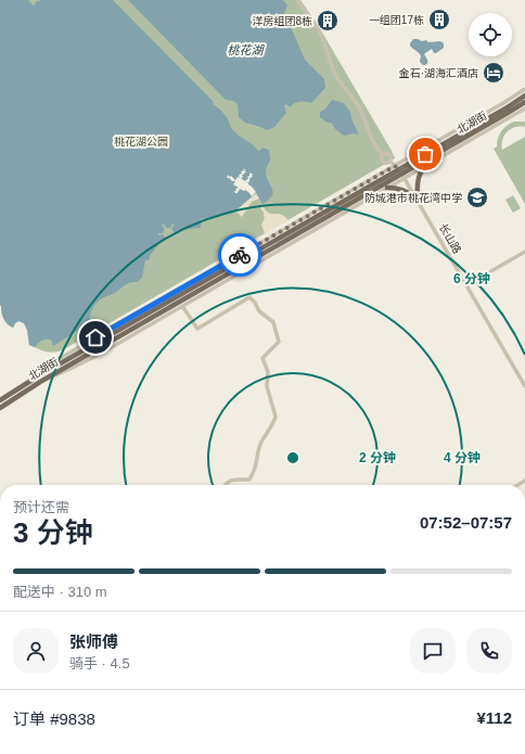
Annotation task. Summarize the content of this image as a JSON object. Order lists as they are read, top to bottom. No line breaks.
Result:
{"streets":{"main road":["北湖街"],"street":["长山路"]},"crossings":[["北湖街","长山路"]],"water":["桃花湖"],"parks":["桃花湖公园"],"places":{"building":["一组团17栋","洋房组团8栋"],"hotel":["金石·湖海汇酒店"],"school or university":["防城港市桃花湾中学"]},"page":{"heading":["3 分钟","预计还需","07:52–07:57"],"panel":["张师傅","骑手 · 4.5","订单 #9838","¥112"],"bar":"配送中 · 310 m"},"rings":["6 分钟","2 分钟","4 分钟"]}
